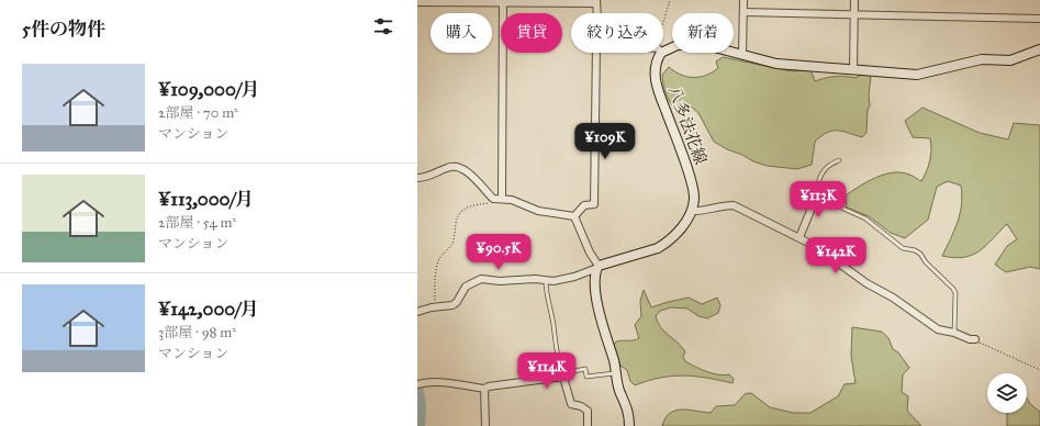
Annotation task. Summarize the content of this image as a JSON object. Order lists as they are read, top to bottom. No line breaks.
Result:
{"streets":{"main road":["八多法花線"]},"page":{"heading":"5件の物件","chip":["購入","賃貸","絞り込み","新着"],"list":[{"name":"¥109,000/月","note":"2部屋 · 70 m² · マンション"},{"name":"¥113,000/月","note":"2部屋 · 54 m² · マンション"},{"name":"¥142,000/月","note":"3部屋 · 98 m² · マンション"}],"price":["¥109K","¥113K","¥90.5K","¥142K","¥114K"]}}
